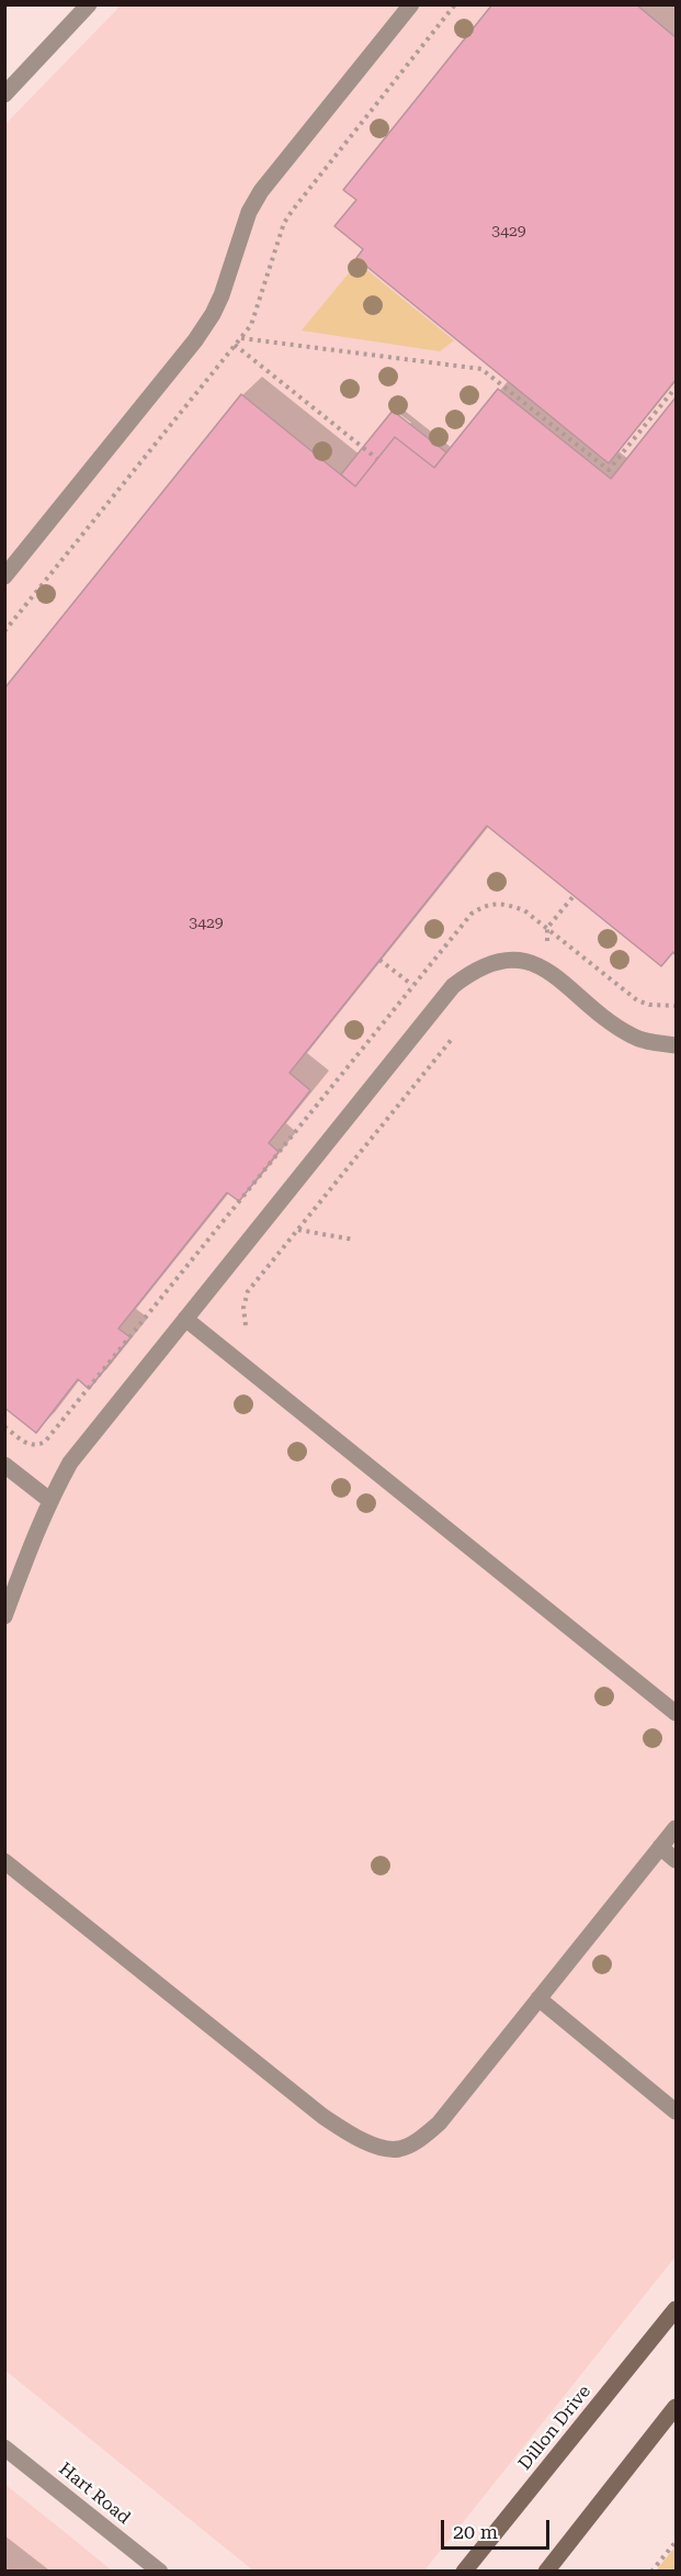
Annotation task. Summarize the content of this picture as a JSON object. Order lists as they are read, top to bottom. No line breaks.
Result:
{"streets":{"main road":["Dillon Drive"],"street":["Hart Road"]},"house_numbers":["3429","3429"],"scale_bar":"20 m"}
